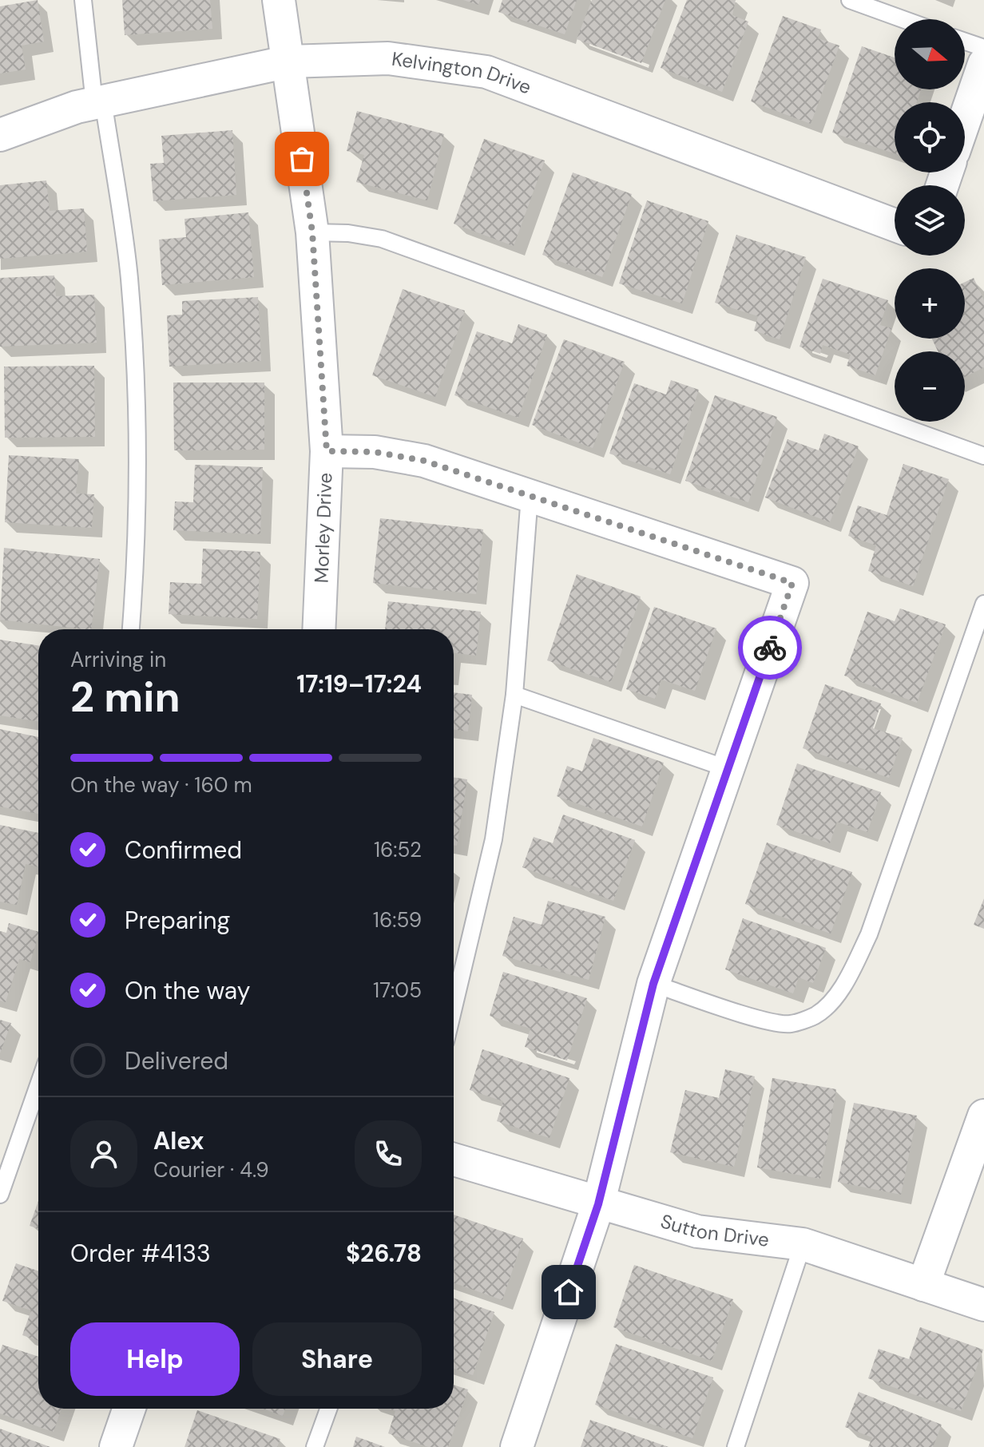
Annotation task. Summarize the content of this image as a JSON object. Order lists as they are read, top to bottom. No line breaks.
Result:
{"streets":{"street":["Kelvington Drive","Morley Drive","Sutton Drive"]},"crossings":[["Kelvington Drive","Morley Drive"]],"north":"right","page":{"map_buttons":["+","−"],"heading":["2 min","Arriving in","17:19–17:24"],"panel":["Alex","Courier · 4.9","Order #4133","$26.78"],"bar":"On the way · 160 m","list":[["Confirmed","16:52"],["Preparing","16:59"],["On the way","17:05"],"Delivered"],"buttons":["Help","Share"]}}
